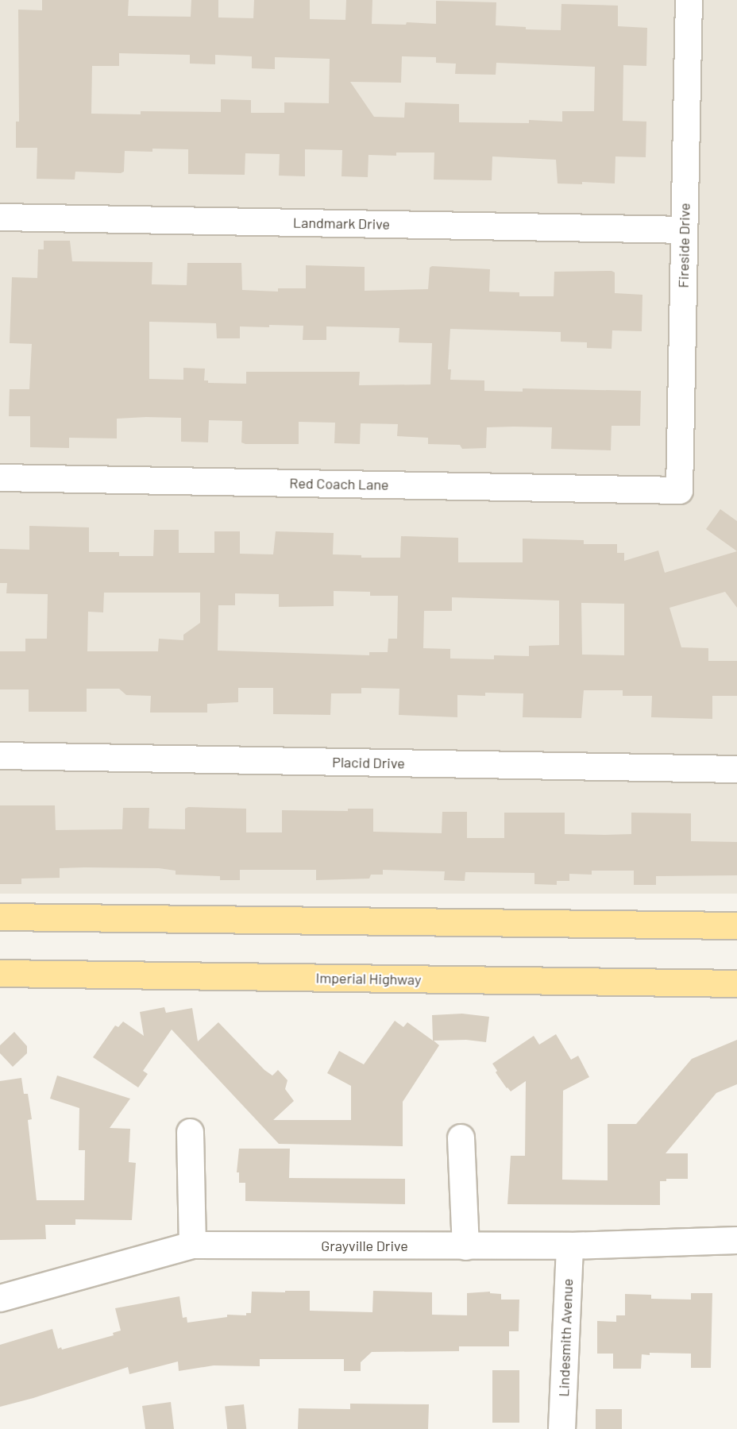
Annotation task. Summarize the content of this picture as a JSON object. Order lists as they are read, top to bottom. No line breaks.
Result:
{"streets":{"main road":["Imperial Highway"],"street":["Landmark Drive","Fireside Drive","Red Coach Lane","Placid Drive","Grayville Drive","Lindesmith Avenue"]},"crossings":[["Landmark Drive","Fireside Drive"],["Fireside Drive","Red Coach Lane"],["Grayville Drive","Lindesmith Avenue"]]}
